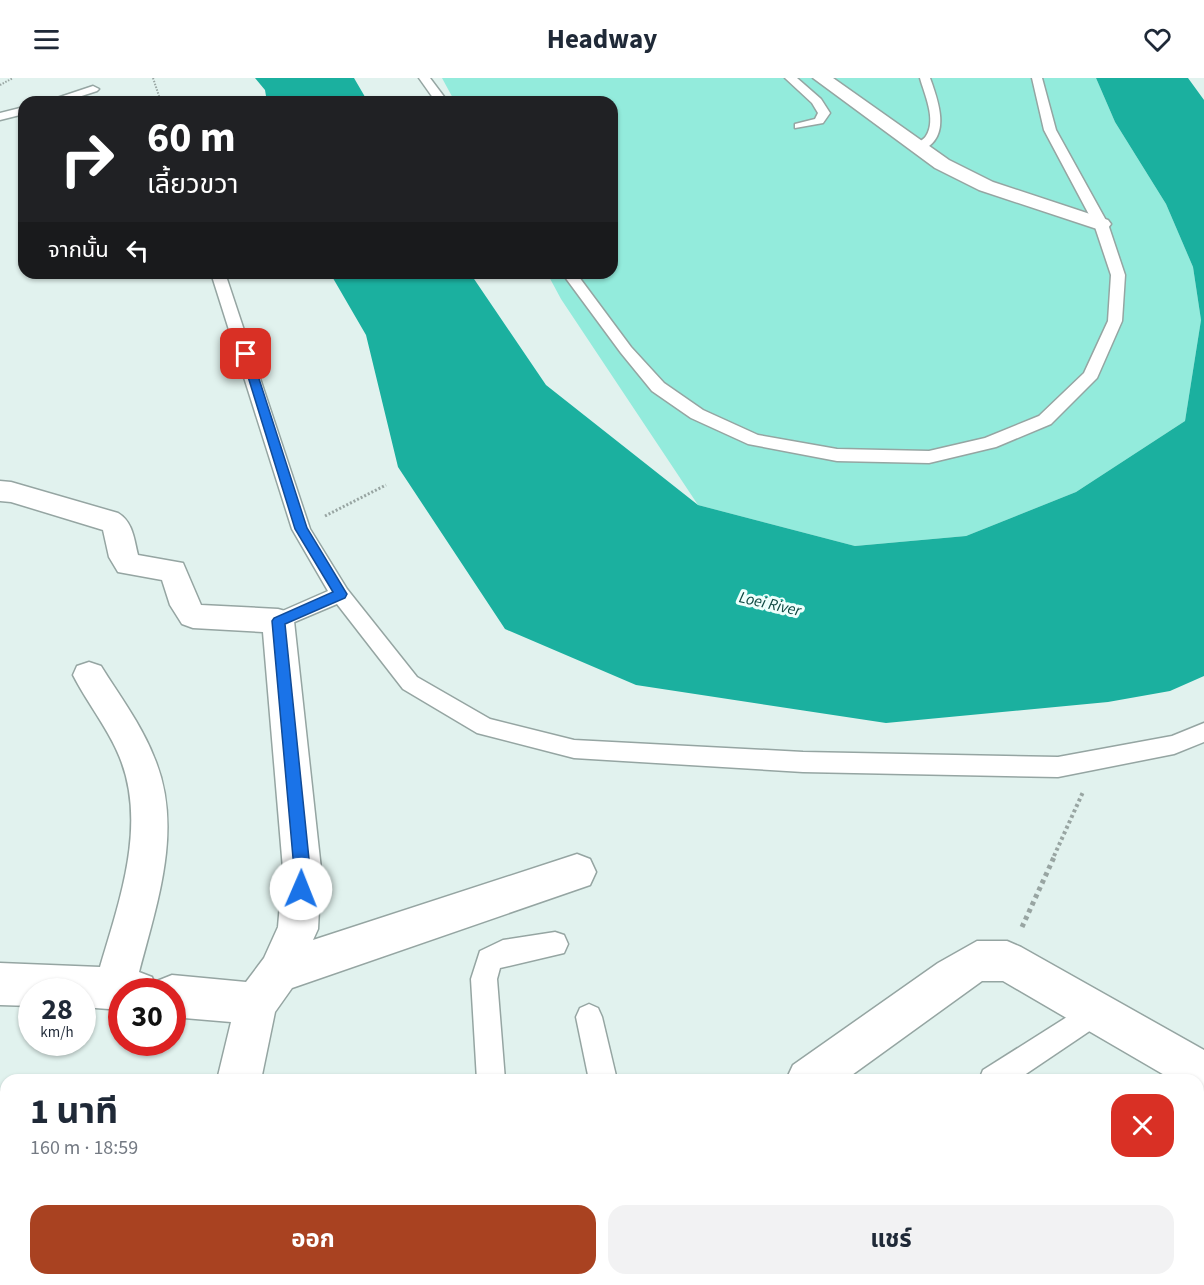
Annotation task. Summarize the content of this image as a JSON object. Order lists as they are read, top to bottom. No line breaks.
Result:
{"water":["Loei River"],"page":{"header":"Headway","turn":["60 m","เลี้ยวขวา"],"then":"จากนั้น","speed":"28 km/h","limit":"30","heading":["1 นาที","160 m · 18:59"],"buttons":["ออก","แชร์"]}}
